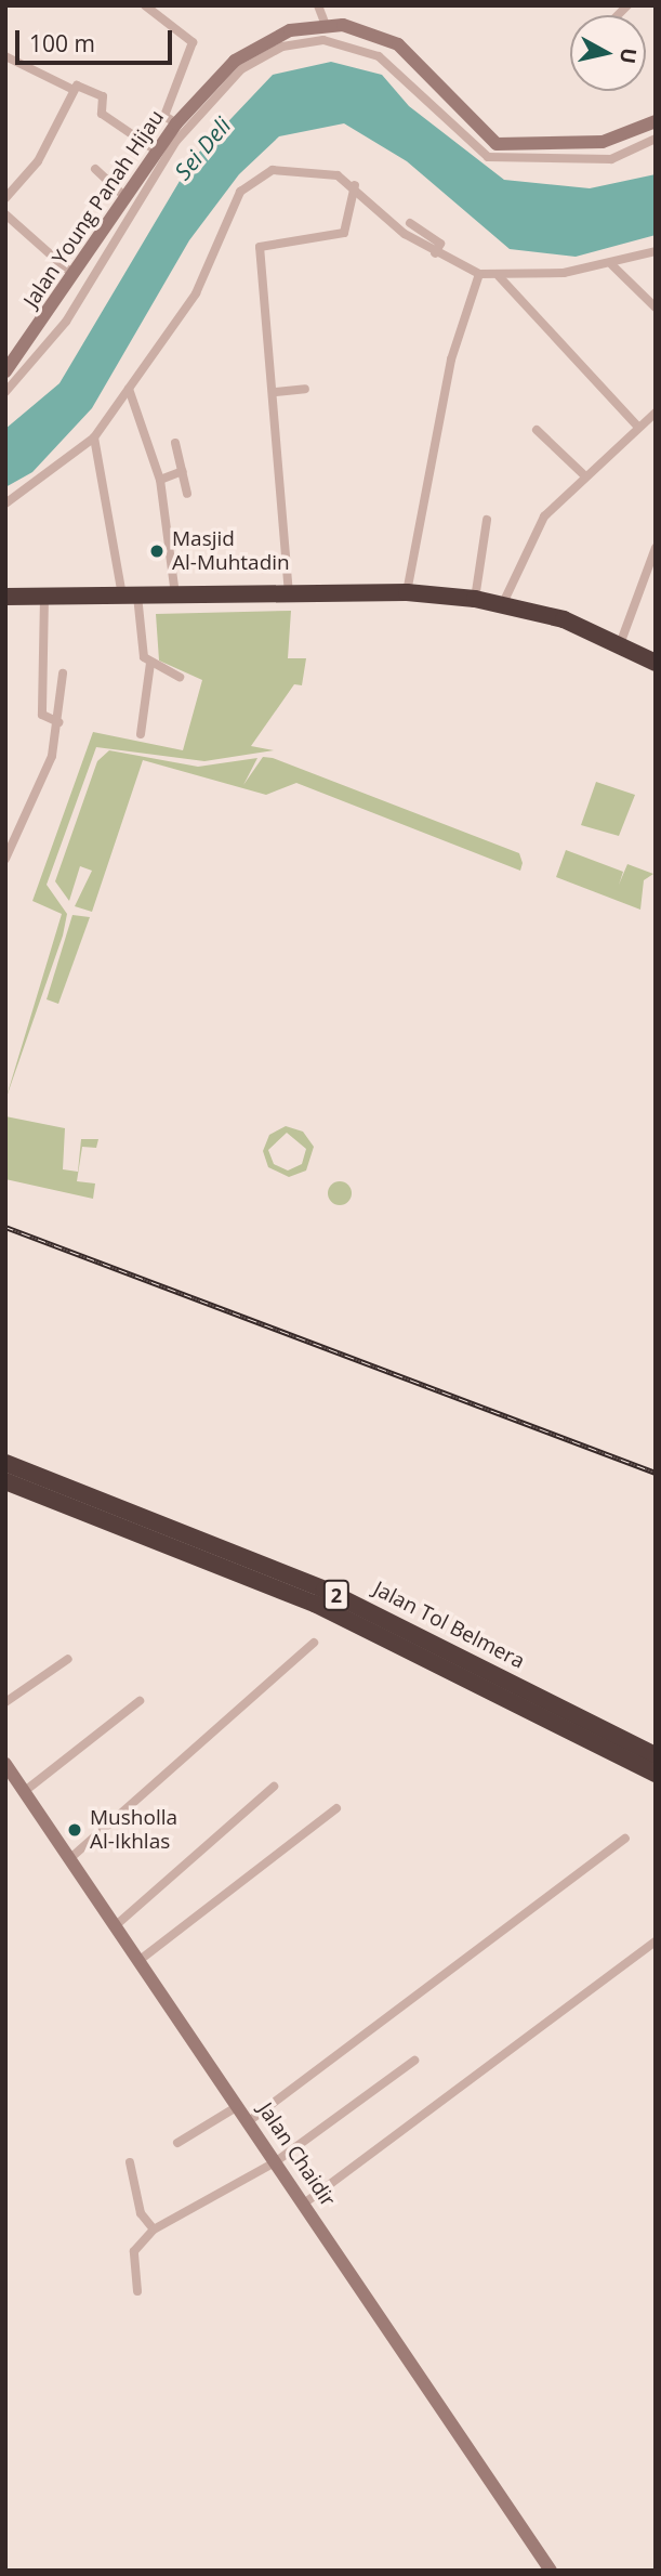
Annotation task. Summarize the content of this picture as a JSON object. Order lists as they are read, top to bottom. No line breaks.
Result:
{"streets":{"highway":["2","Jalan Tol Belmera"],"street":["Jalan Young Panah Hijau","Jalan Chaidir"]},"water":["Sei Deli"],"places":["Masjid Al-Muhtadin","Musholla Al-Ikhlas"],"scale_bar":"100 m","north":"right"}
